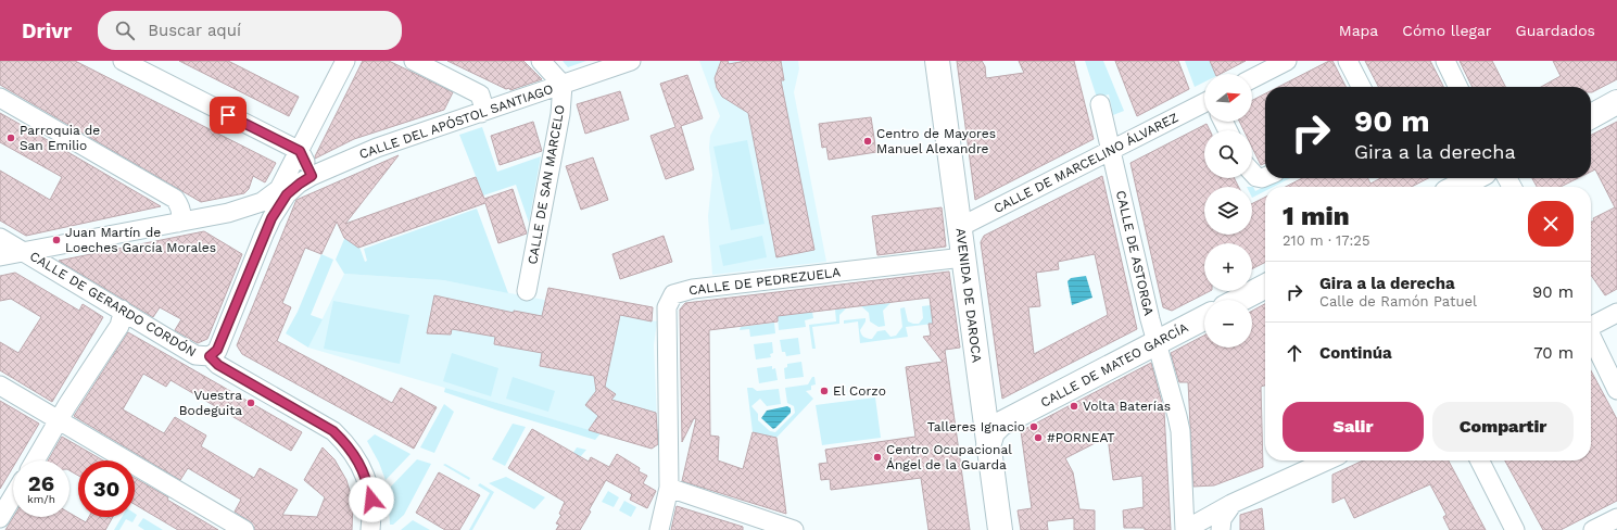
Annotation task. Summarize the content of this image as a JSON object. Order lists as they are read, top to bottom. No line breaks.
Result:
{"streets":{"main road":["AVENIDA DE DAROCA","CALLE DE MATEO GARCÍA"],"street":["CALLE DEL APÓSTOL SANTIAGO","CALLE DE MARCELINO ÁLVAREZ","CALLE DE SAN MARCELO","CALLE DE ASTORGA","CALLE DE PEDREZUELA","CALLE DE GERARDO CORDÓN"]},"crossings":[["CALLE DEL APÓSTOL SANTIAGO","CALLE DE SAN MARCELO"],["CALLE DEL APÓSTOL SANTIAGO","CALLE DE GERARDO CORDÓN"],["CALLE DE MARCELINO ÁLVAREZ","CALLE DE ASTORGA"],["CALLE DE MARCELINO ÁLVAREZ","AVENIDA DE DAROCA"],["CALLE DE ASTORGA","CALLE DE MATEO GARCÍA"],["CALLE DE PEDREZUELA","AVENIDA DE DAROCA"],["AVENIDA DE DAROCA","CALLE DE MATEO GARCÍA"]],"places":["Parroquia de San Emilio","Centro de Mayores Manuel Alexandre","Juan Martín de Loeches García Morales","El Corzo","Vuestra Bodeguita","Volta Baterías","Talleres Ignacio","#PORNEAT","Centro Ocupacional Ángel de la Guarda"],"north":"right","page":{"header":"Drivr","search":"Buscar aquí","nav":["Mapa","Cómo llegar","Guardados"],"map_buttons":["+","−"],"turn":["90 m","Gira a la derecha"],"heading":["1 min","210 m · 17:25"],"list":[{"name":"Gira a la derecha","note":"Calle de Ramón Patuel","value":"90 m"},{"name":"Continúa","value":"70 m"}],"buttons":["Salir","Compartir"],"speed":"26 km/h","limit":"30"}}
